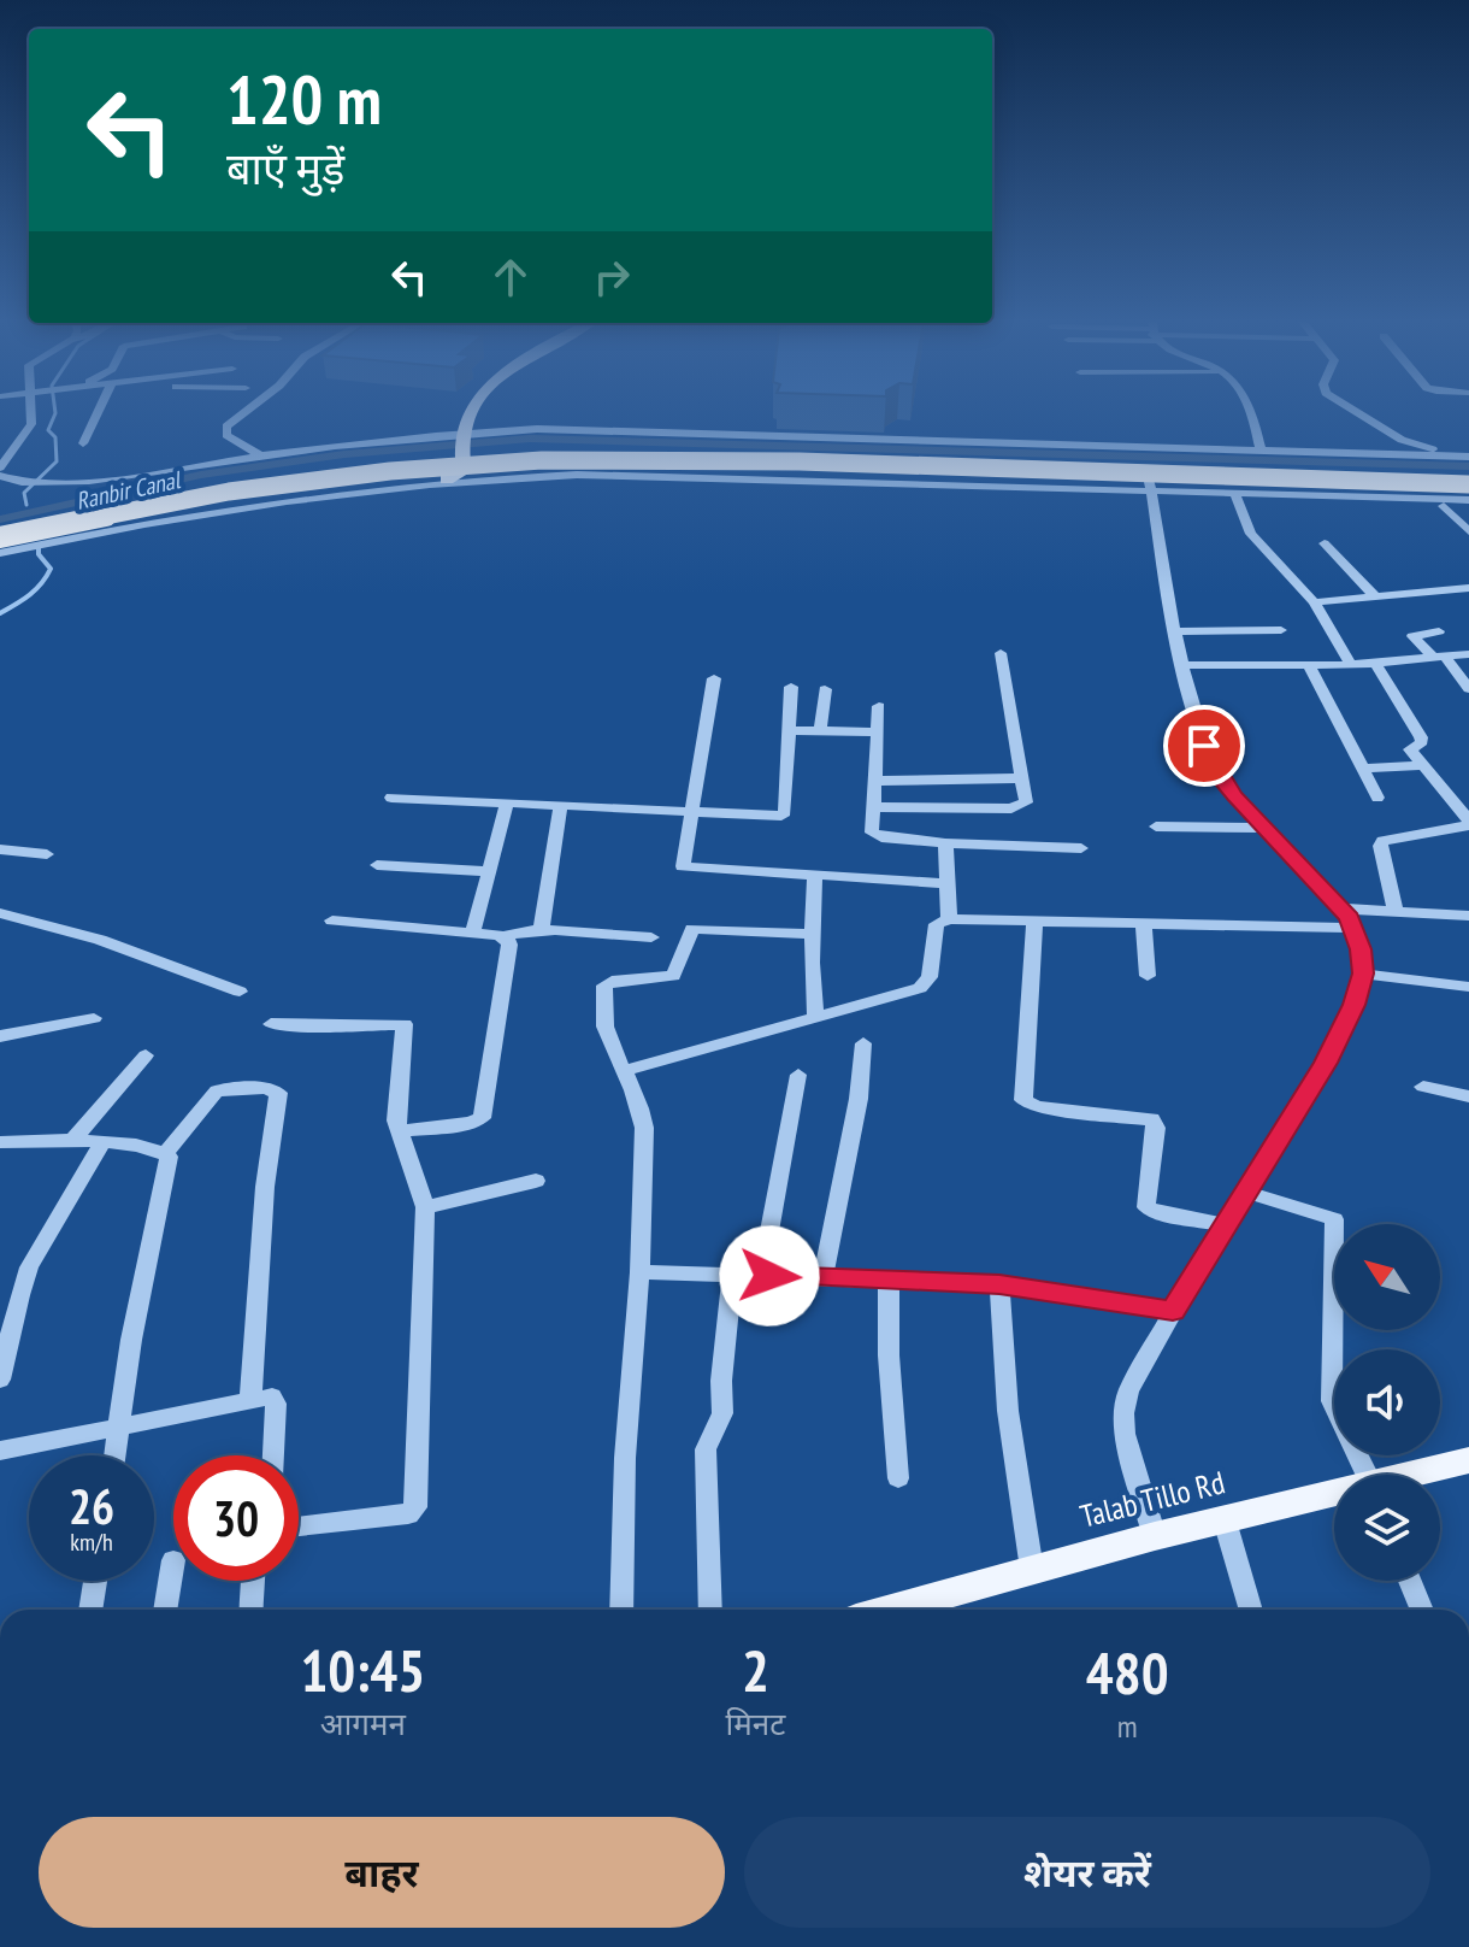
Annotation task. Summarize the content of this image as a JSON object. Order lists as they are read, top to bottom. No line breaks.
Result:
{"streets":{"main road":["Talab Tillo Rd"]},"water":["Ranbir Canal"],"north":"top left","page":{"turn":["120 m","बाएँ मुड़ें"],"speed":"26 km/h","limit":"30","eta":["10:45","आगमन","2","मिनट","480","m"],"buttons":["बाहर","शेयर करें"]}}
